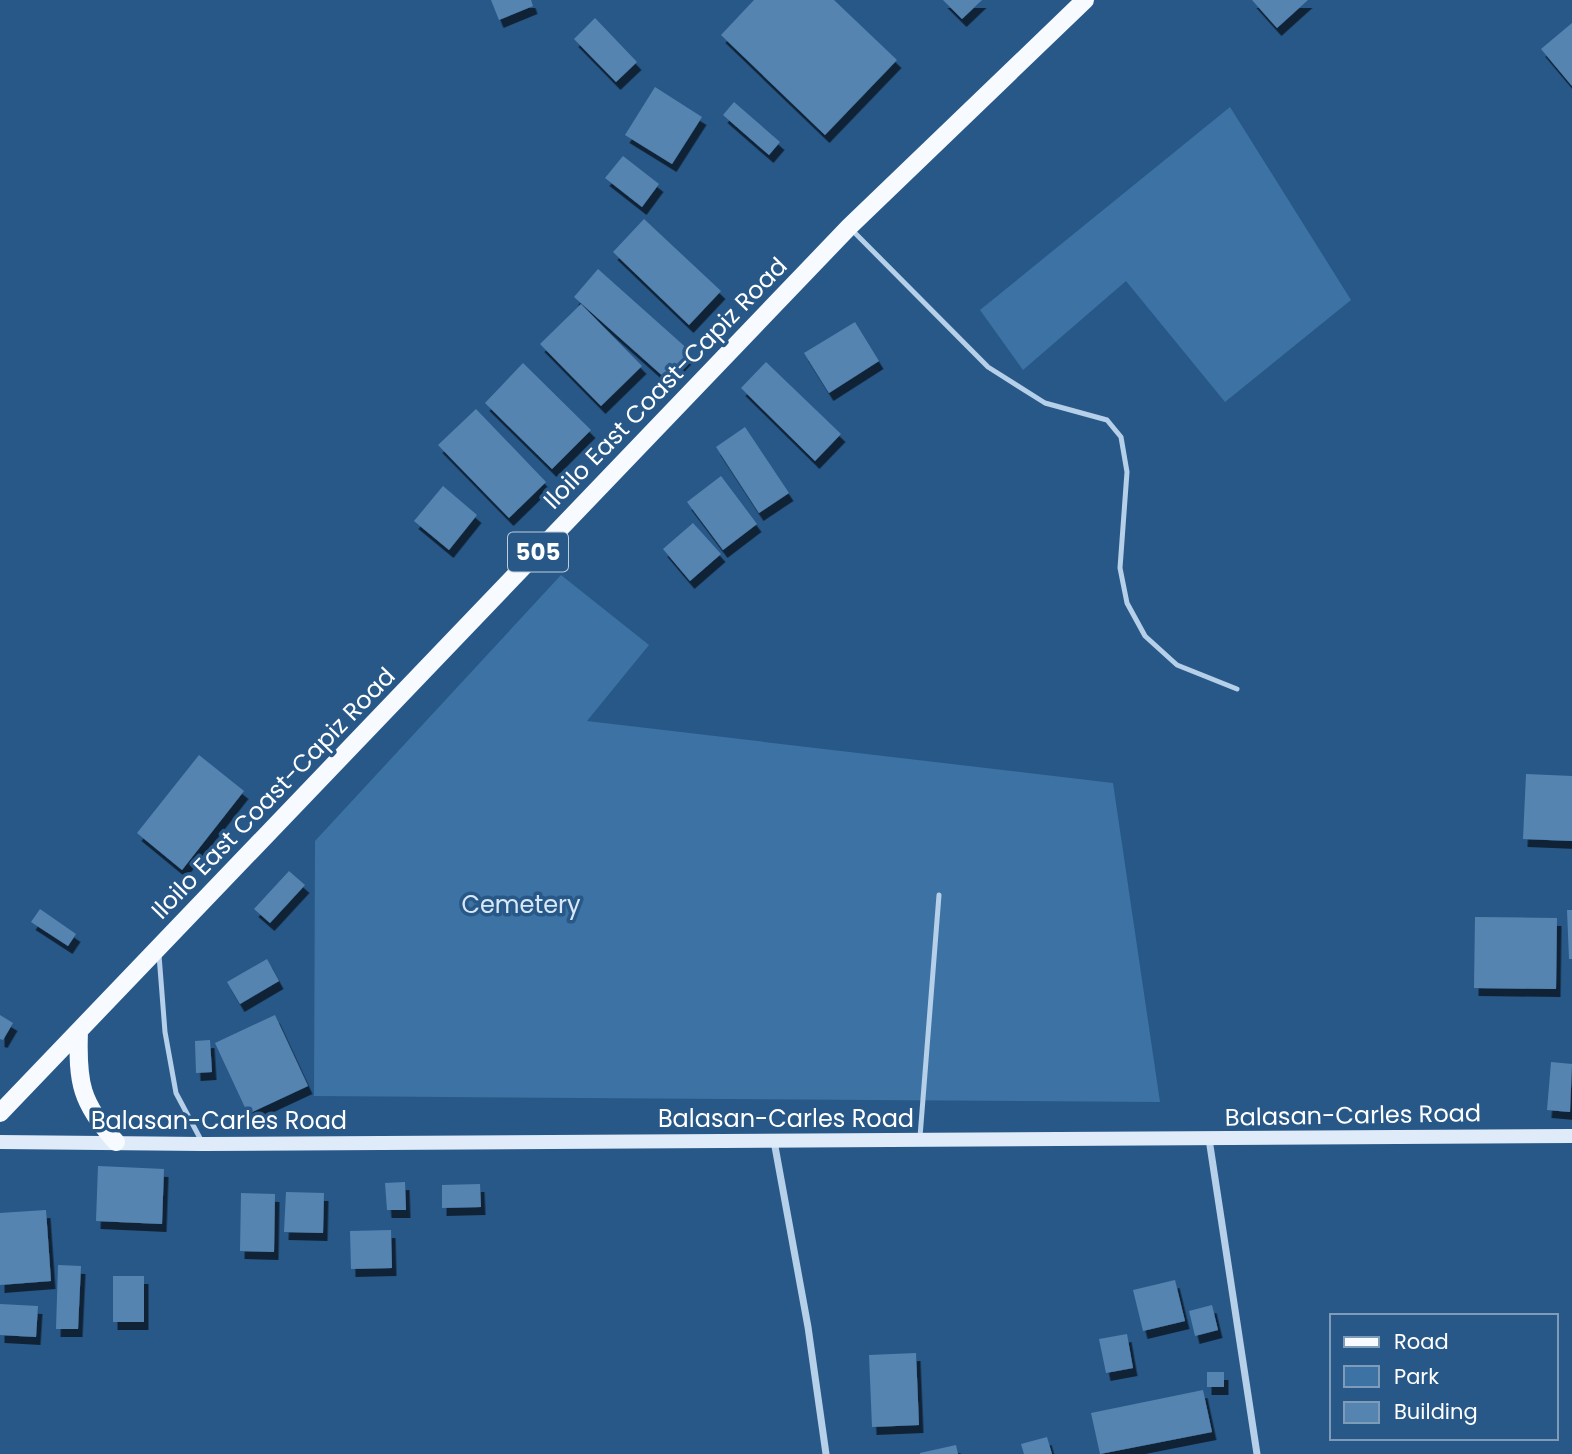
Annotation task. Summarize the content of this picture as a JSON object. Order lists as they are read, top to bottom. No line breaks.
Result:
{"streets":{"main road":["Iloilo East Coast-Capiz Road","505","Balasan-Carles Road"]},"parks":["Cemetery"],"legend":["Road","Park","Building"]}
